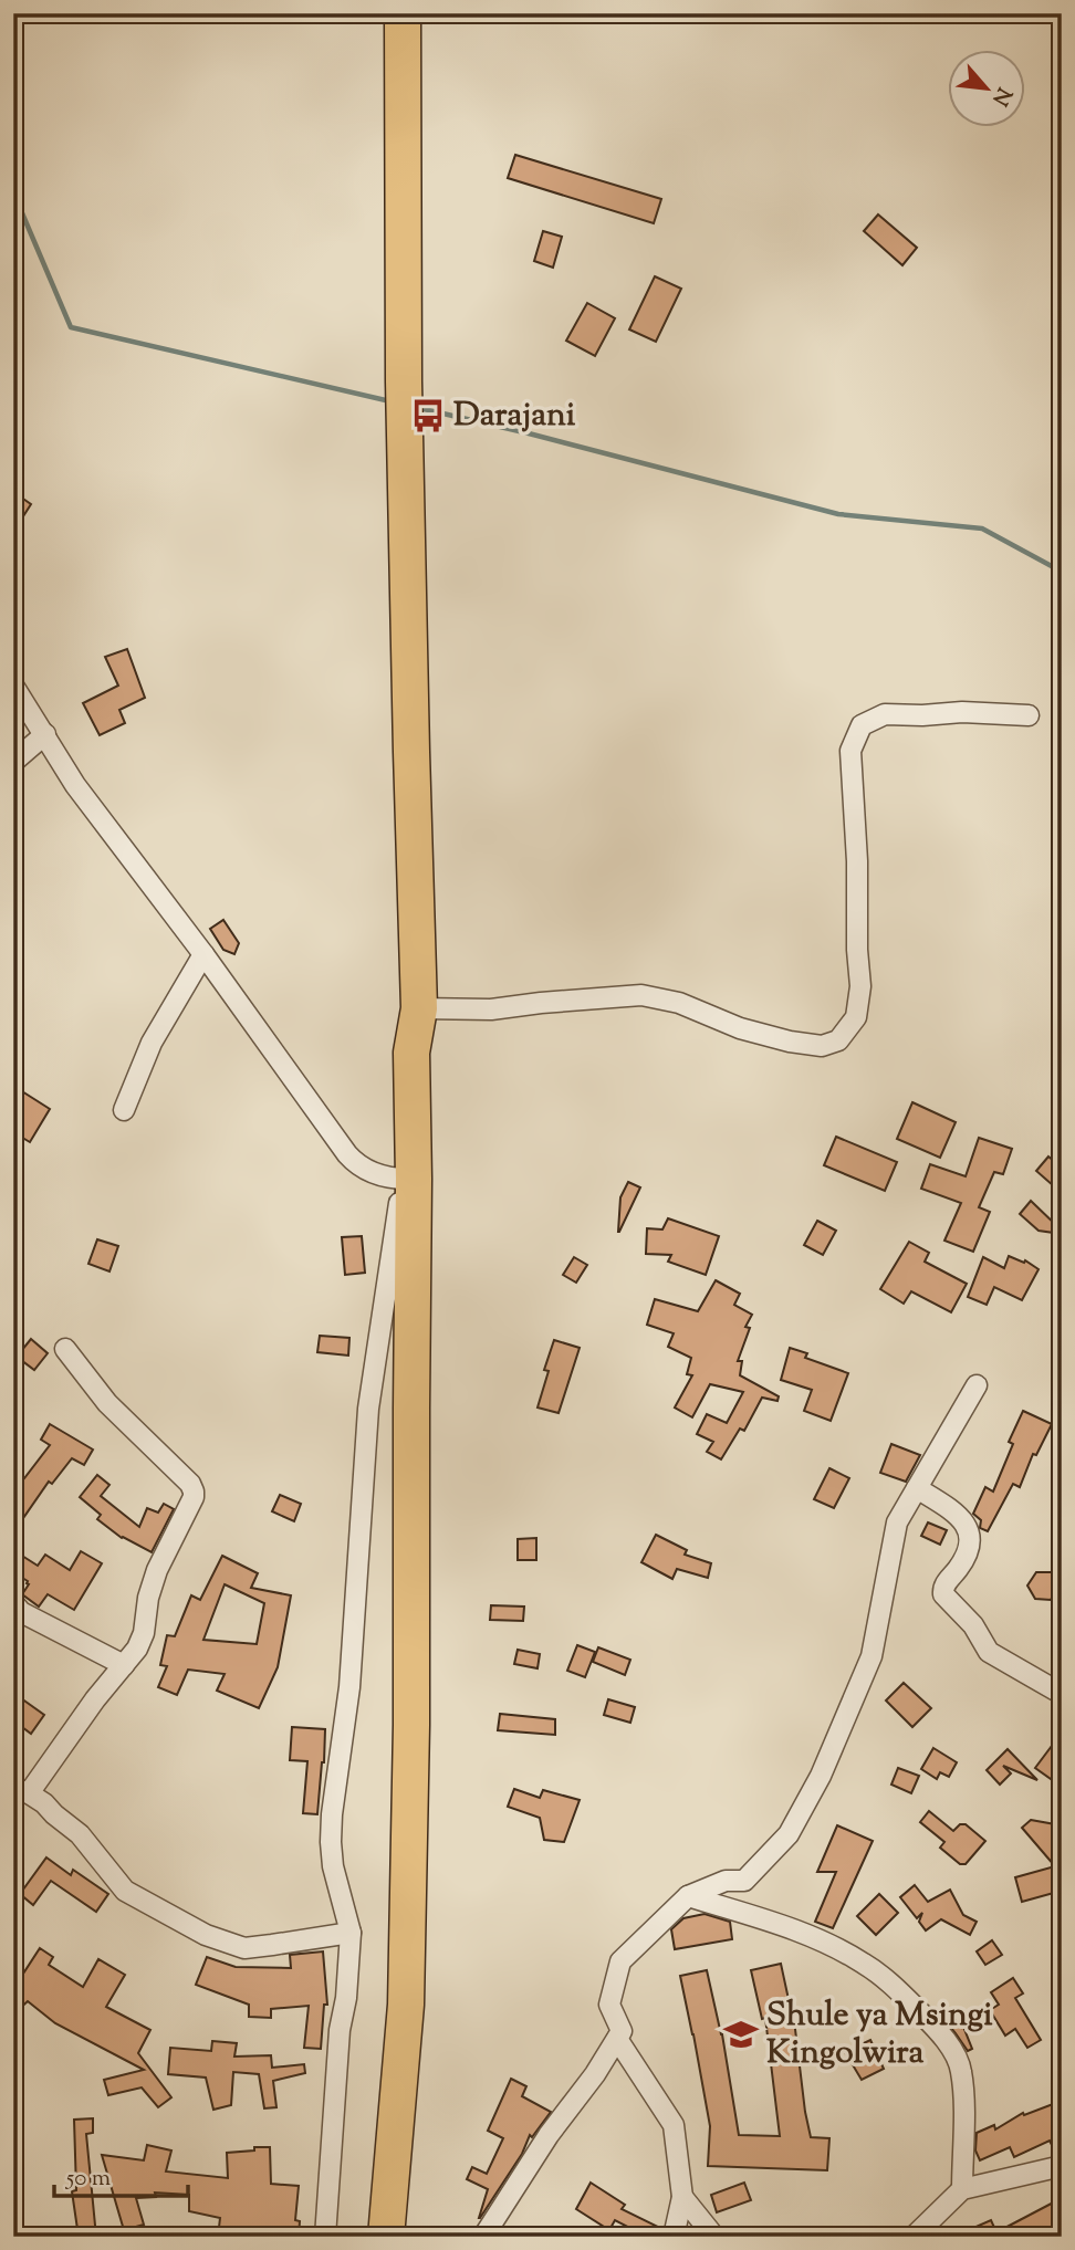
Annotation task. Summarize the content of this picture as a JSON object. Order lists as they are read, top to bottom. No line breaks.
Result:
{"places":{"bus stop":["Darajani"],"school or university":["Shule ya Msingi Kingolwira"]},"scale_bar":"50 m","north":"bottom right"}
